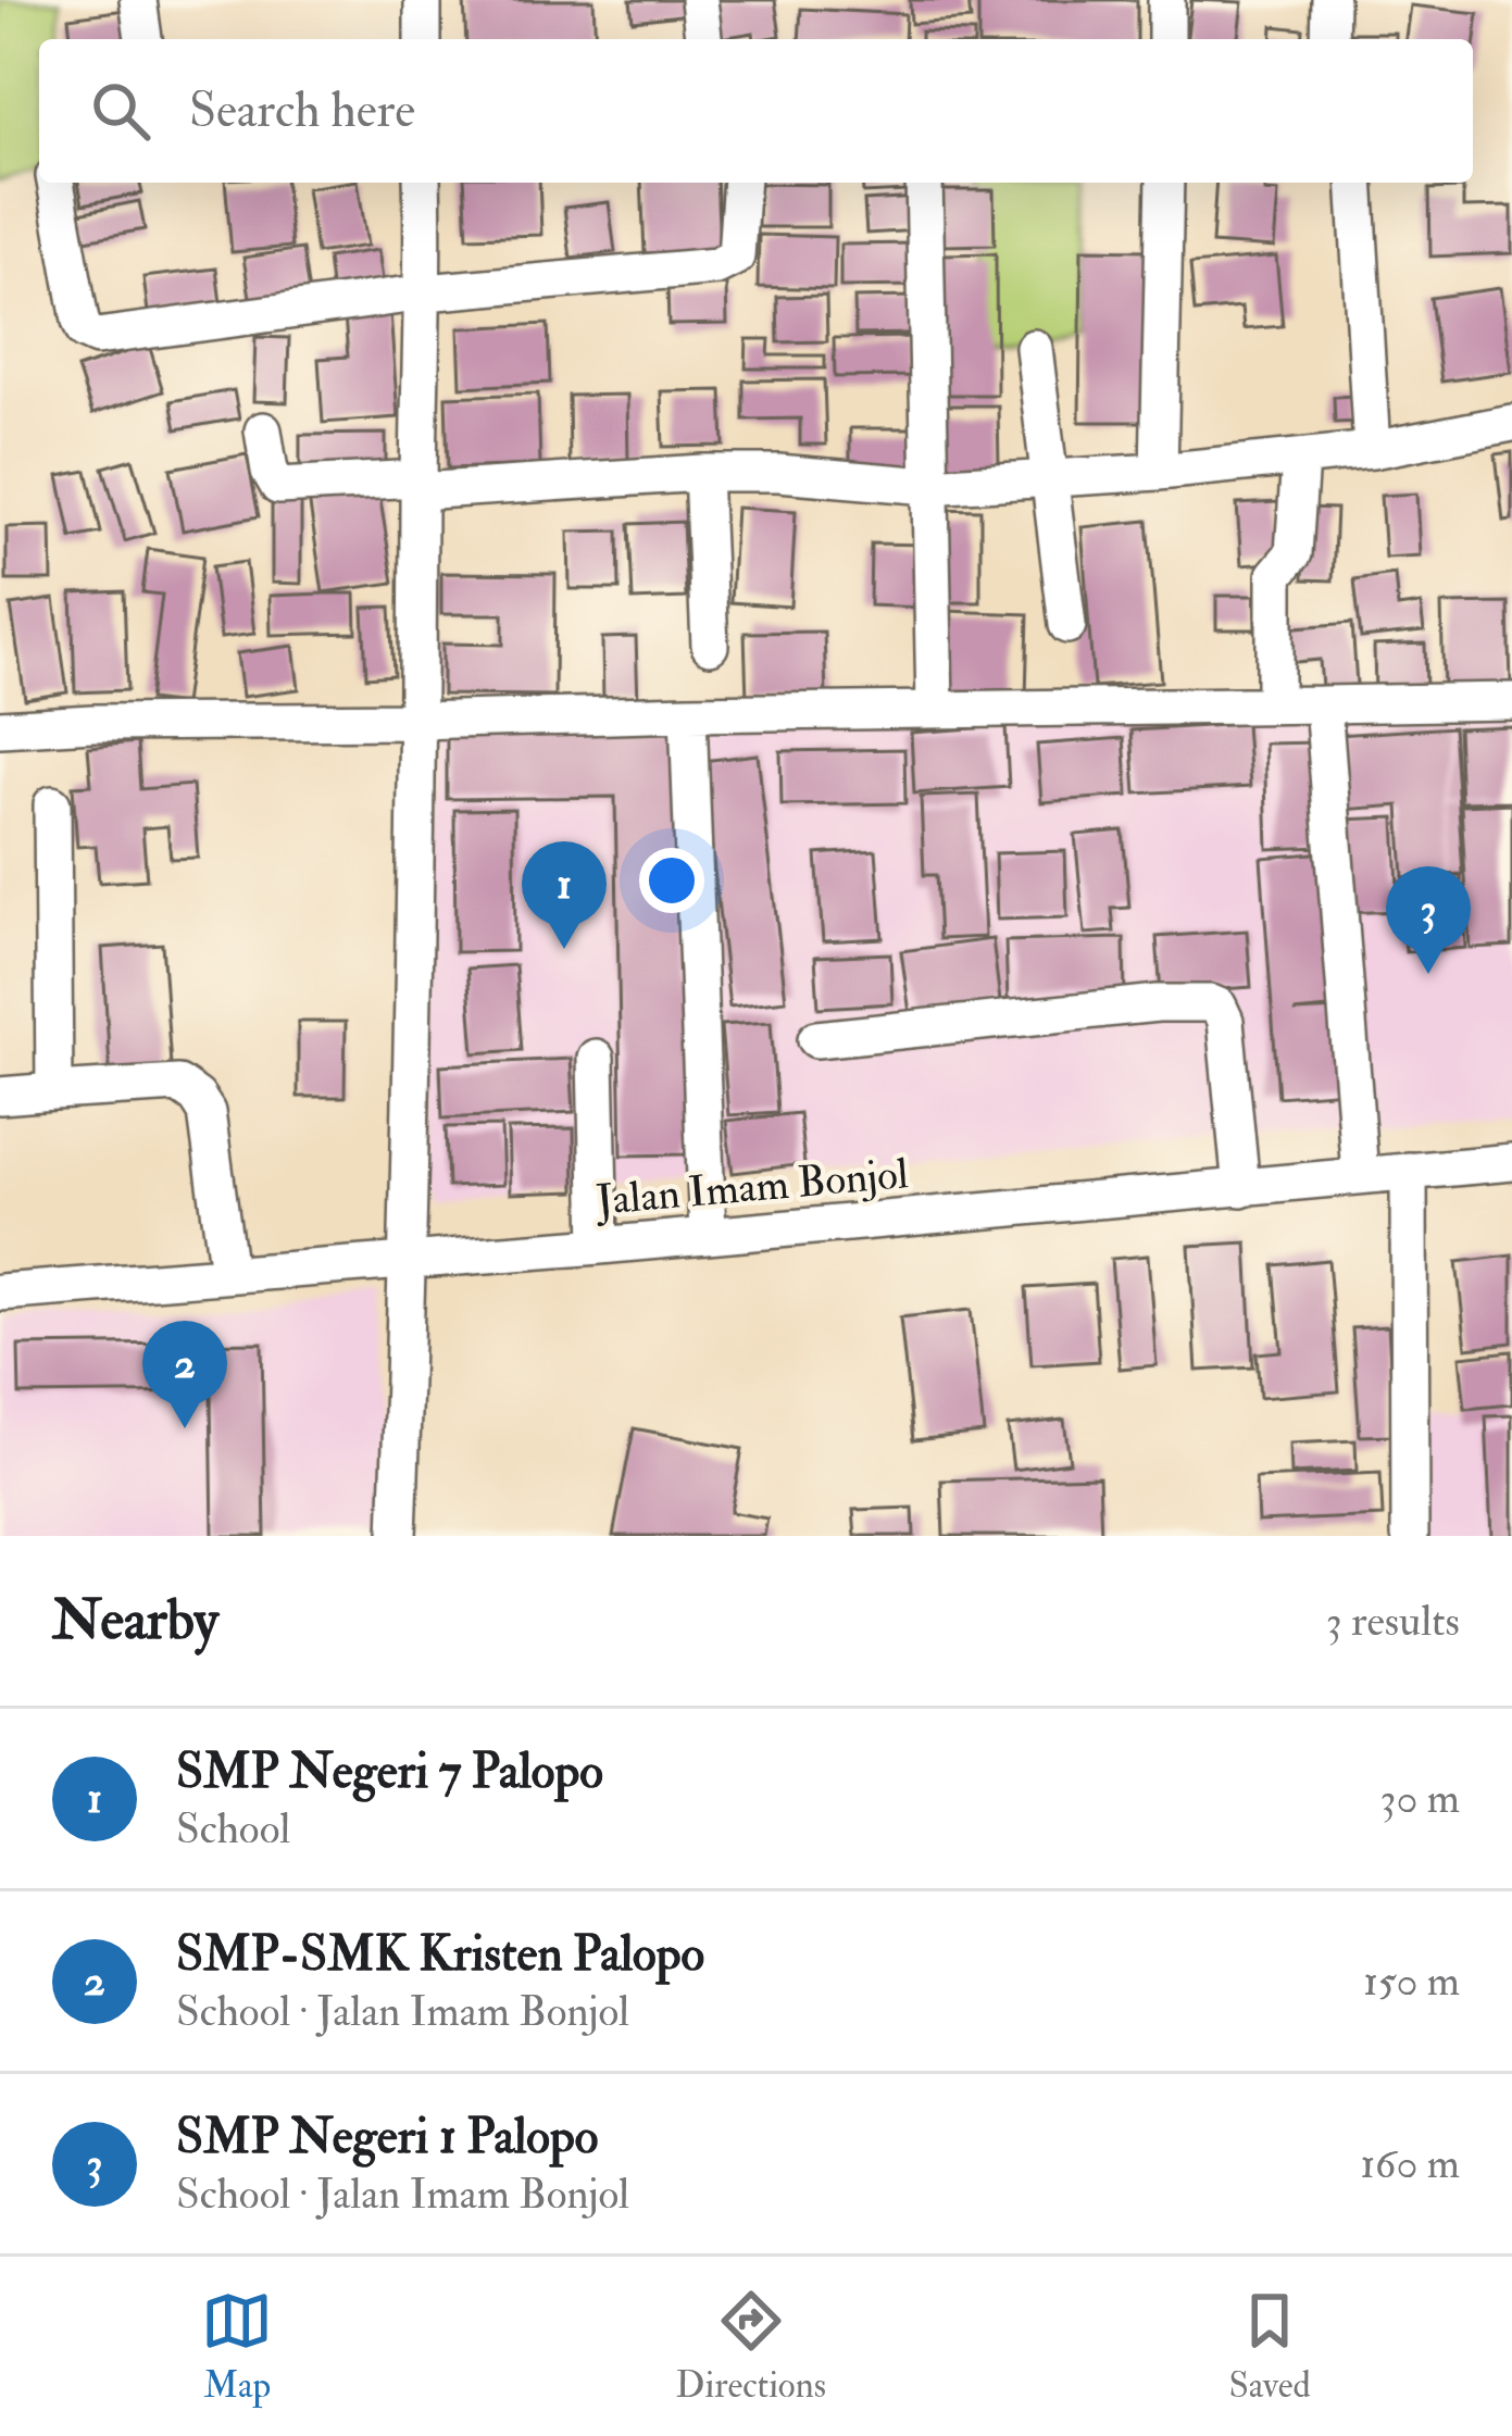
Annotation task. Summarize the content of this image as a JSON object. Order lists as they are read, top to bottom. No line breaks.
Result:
{"streets":{"street":["Jalan Imam Bonjol"]},"page":{"search":"Search here","pins":["1","3","2"],"heading":["Nearby","3 results"],"list":[{"mark":"1","name":"SMP Negeri 7 Palopo","note":"School","value":"30 m"},{"mark":"2","name":"SMP-SMK Kristen Palopo","note":"School · Jalan Imam Bonjol","value":"150 m"},{"mark":"3","name":"SMP Negeri 1 Palopo","note":"School · Jalan Imam Bonjol","value":"160 m"}],"nav":["Map","Directions","Saved"]}}
